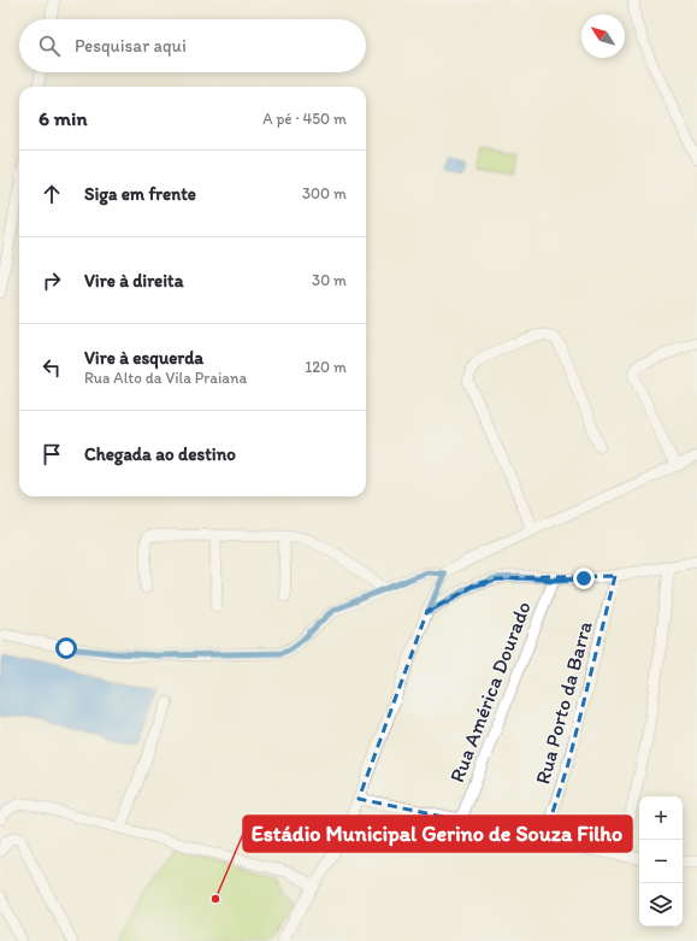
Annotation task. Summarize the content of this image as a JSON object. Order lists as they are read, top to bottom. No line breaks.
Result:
{"streets":{"street":["Rua América Dourado","Rua Porto da Barra"]},"places":["Estádio Municipal Gerino de Souza Filho"],"north":"top left","page":{"search":"Pesquisar aqui","heading":["6 min","A pé · 450 m"],"list":[["Siga em frente","300 m"],["Vire à direita","30 m"],["Vire à esquerda","Rua Alto da Vila Praiana","120 m"],"Chegada ao destino"],"map_buttons":["+","−"]}}
